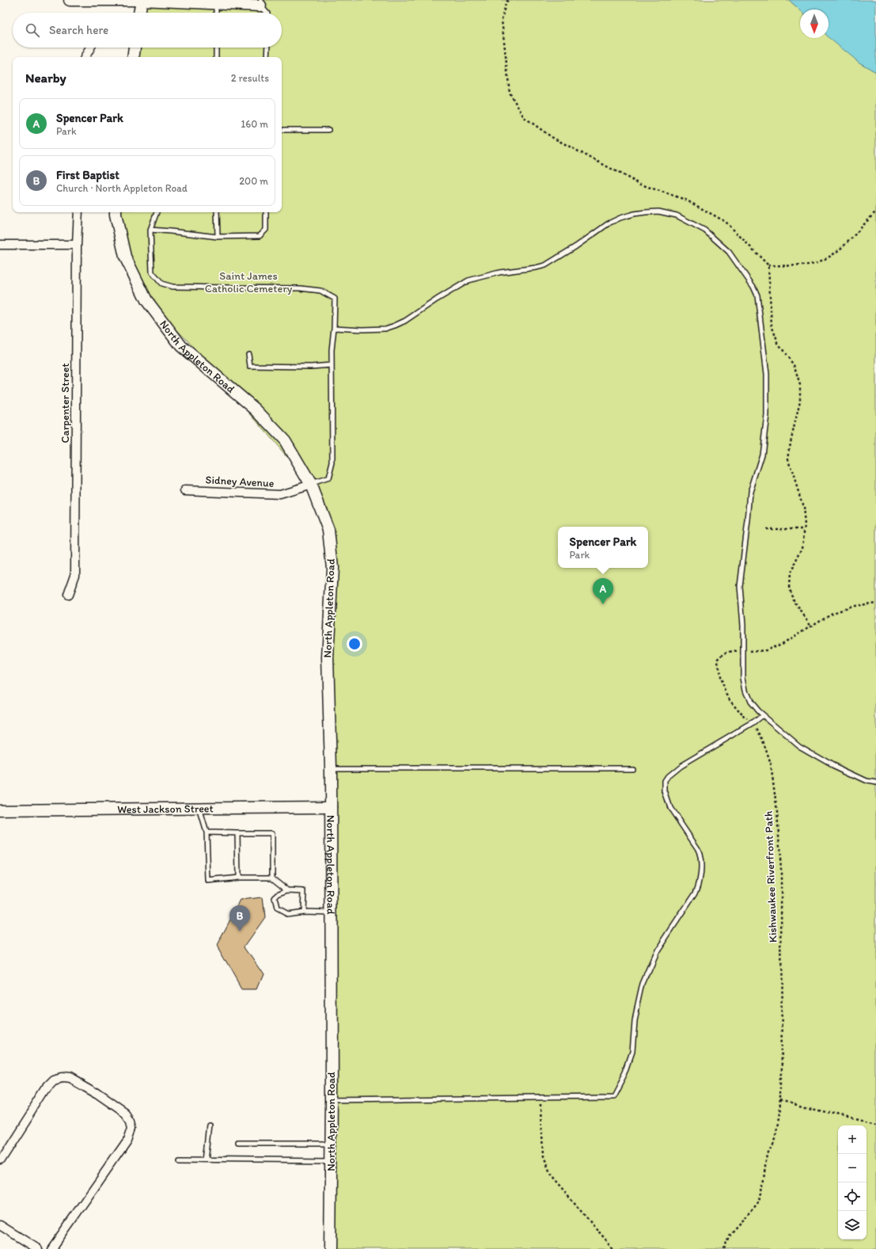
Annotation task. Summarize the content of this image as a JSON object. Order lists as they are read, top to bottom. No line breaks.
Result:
{"streets":{"main road":["North Appleton Road","West Jackson Street"],"street":["Carpenter Street","Sidney Avenue"],"path":["Kishwaukee Riverfront Path"]},"crossings":[["North Appleton Road","Sidney Avenue"],["North Appleton Road","West Jackson Street"]],"parks":["Saint James Catholic Cemetery"],"north":"bottom","page":{"search":"Search here","heading":["Nearby","2 results"],"list":[{"mark":"A","name":"Spencer Park","note":"Park","value":"160 m"},{"mark":"B","name":"First Baptist","note":"Church · North Appleton Road","value":"200 m"}],"popup":["Spencer Park","Park"],"pins":["A","B"],"map_buttons":["+","−"]}}
